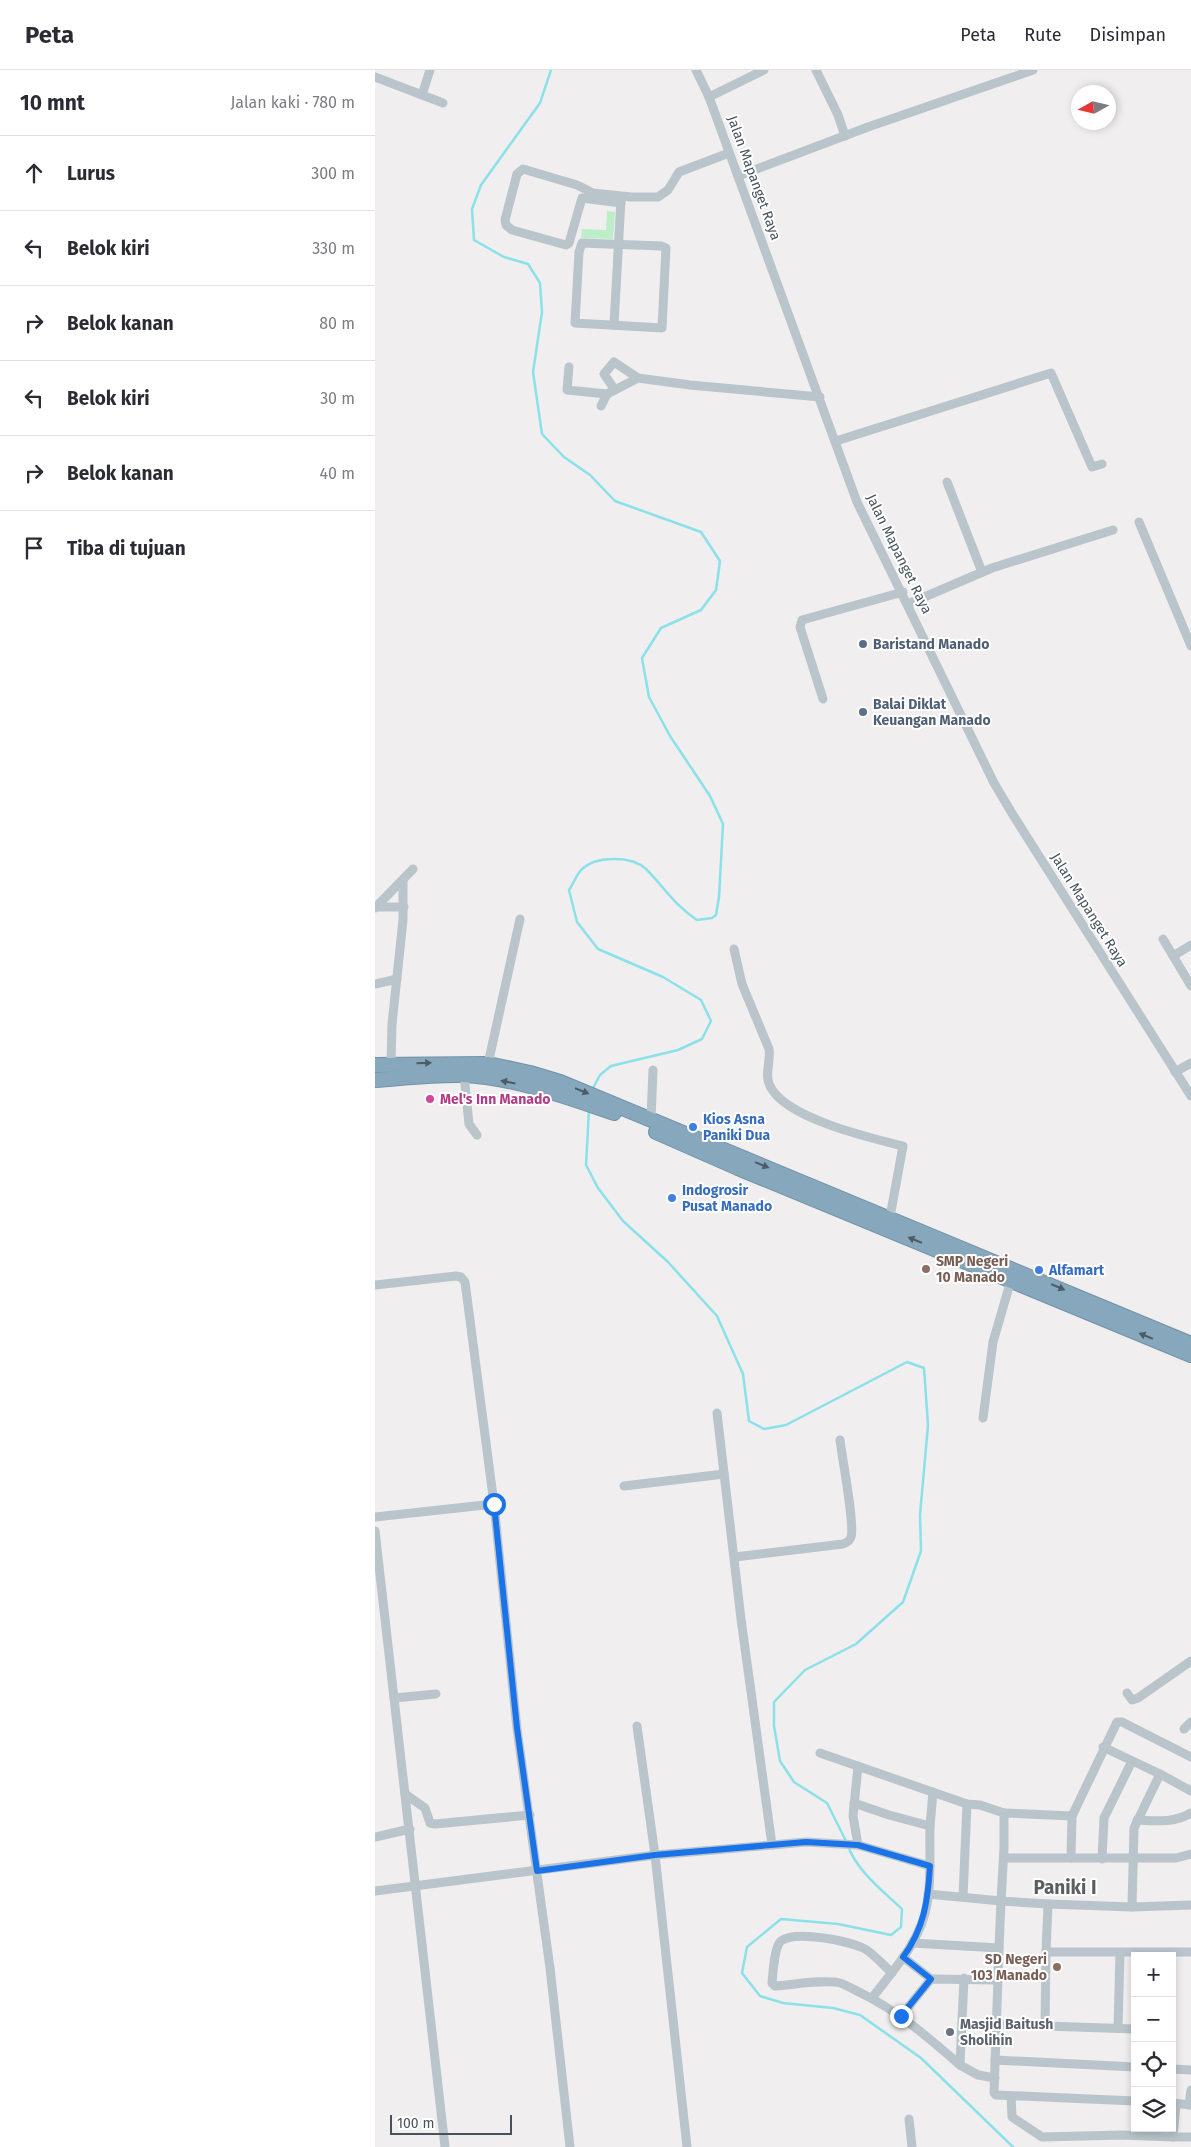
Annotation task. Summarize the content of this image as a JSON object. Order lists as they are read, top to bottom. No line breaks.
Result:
{"streets":{"street":["Jalan Mapanget Raya"]},"districts":["Paniki I"],"places":["Baristand Manado","Balai Diklat Keuangan Manado","Mel's Inn Manado","Kios Asna Paniki Dua","Indogrosir Pusat Manado","SMP Negeri 10 Manado","Alfamart","SD Negeri 103 Manado","Masjid Baitush Sholihin"],"scale_bar":"100 m","north":"left","page":{"header":"Peta","nav":["Peta","Rute","Disimpan"],"heading":["10 mnt","Jalan kaki · 780 m"],"list":[["Lurus","300 m"],["Belok kiri","330 m"],["Belok kanan","80 m"],["Belok kiri","30 m"],["Belok kanan","40 m"],"Tiba di tujuan"],"map_buttons":["+","−"],"scale":"100 m"}}
